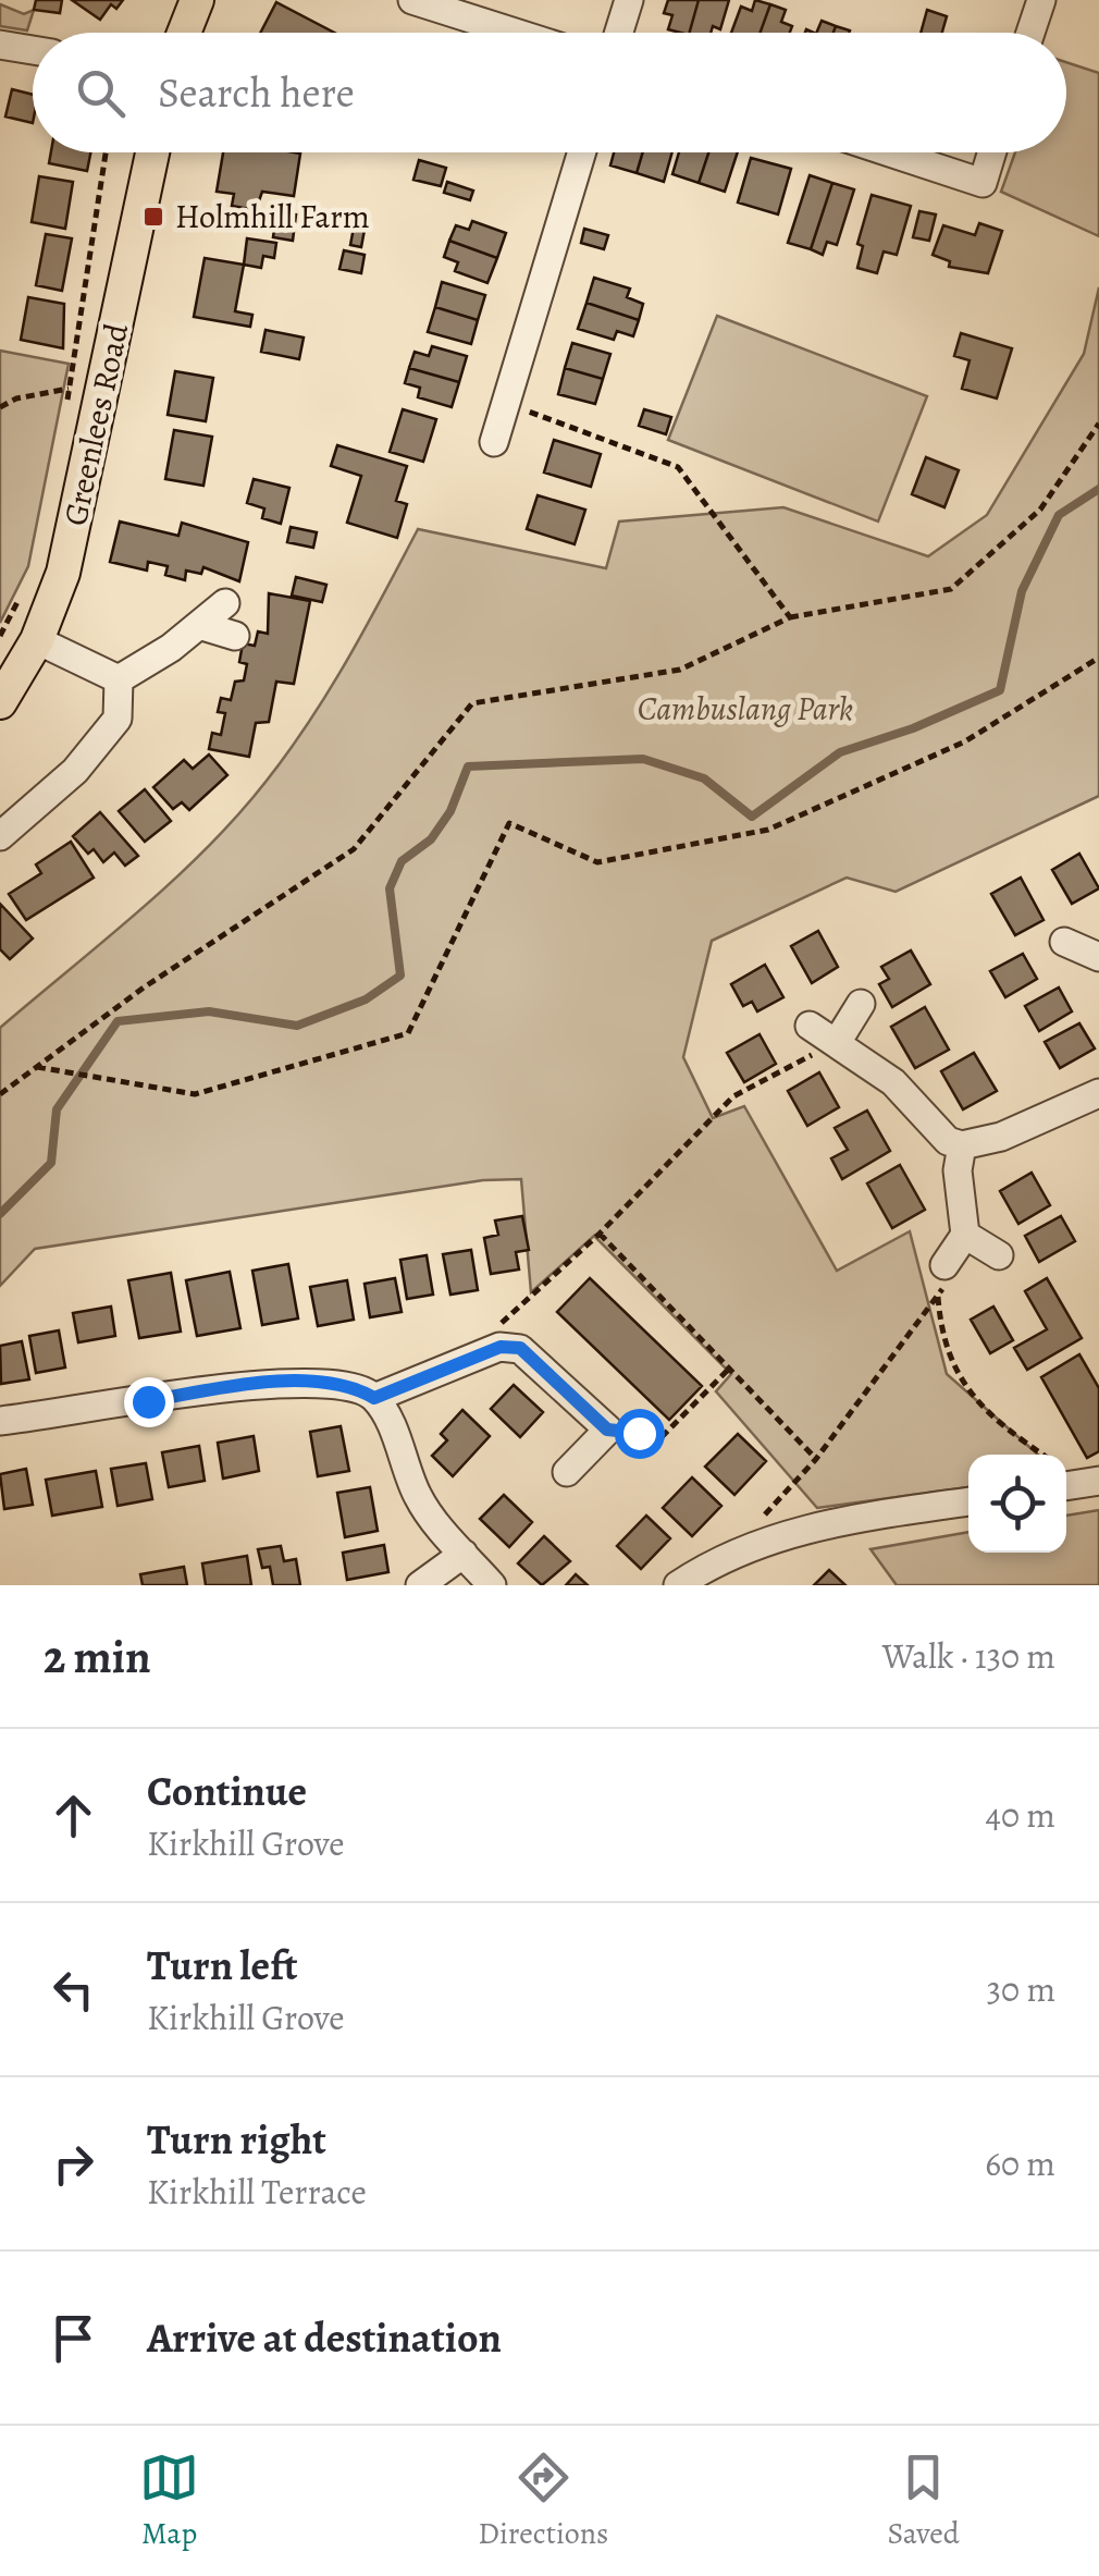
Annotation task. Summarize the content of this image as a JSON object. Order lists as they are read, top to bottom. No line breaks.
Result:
{"streets":{"main road":["Greenlees Road"]},"parks":["Cambuslang Park"],"places":{"transit":["Holmhill Farm"]},"page":{"search":"Search here","heading":["2 min","Walk · 130 m"],"list":[["Continue","Kirkhill Grove","40 m"],["Turn left","Kirkhill Grove","30 m"],["Turn right","Kirkhill Terrace","60 m"],"Arrive at destination"],"nav":["Map","Directions","Saved"]}}
